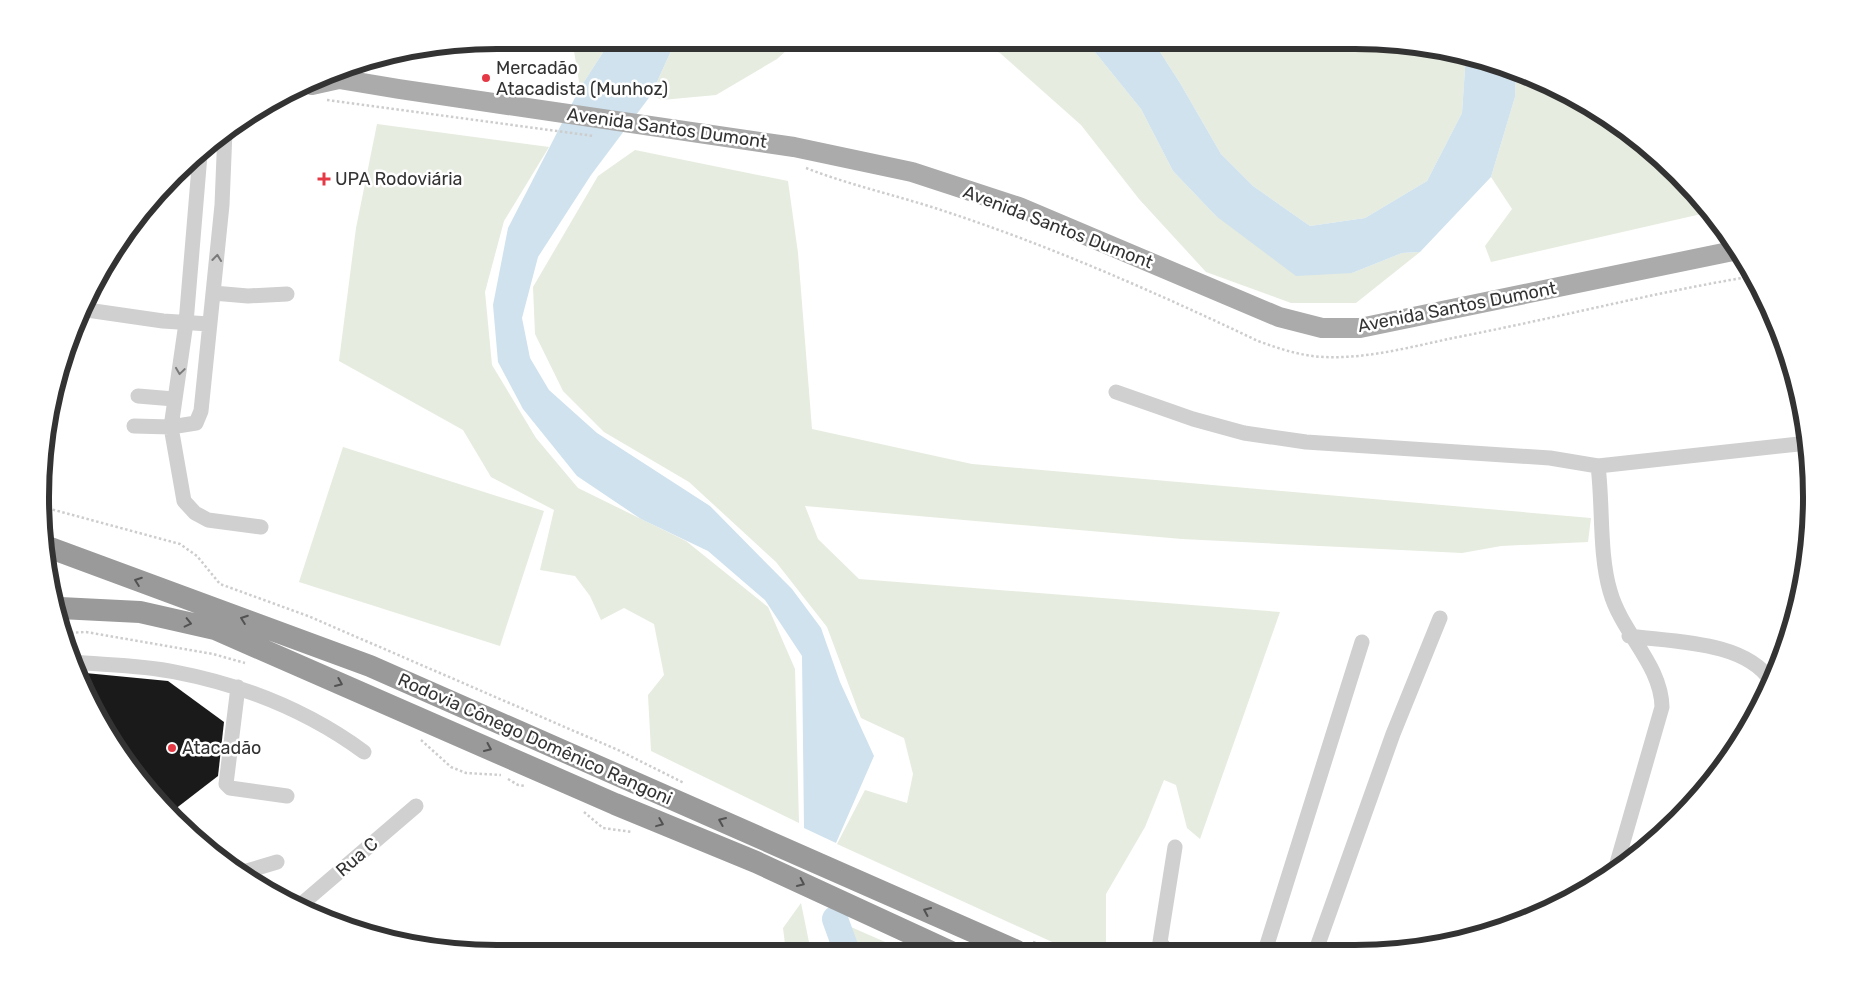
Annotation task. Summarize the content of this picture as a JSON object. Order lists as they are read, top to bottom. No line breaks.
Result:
{"streets":{"highway":["Rodovia Cônego Domênico Rangoni"],"main road":["Avenida Santos Dumont"],"street":["Rua C"]},"places":{"other":["Mercadão Atacadista (Munhoz)","Atacadão"],"health":["UPA Rodoviária"]}}
